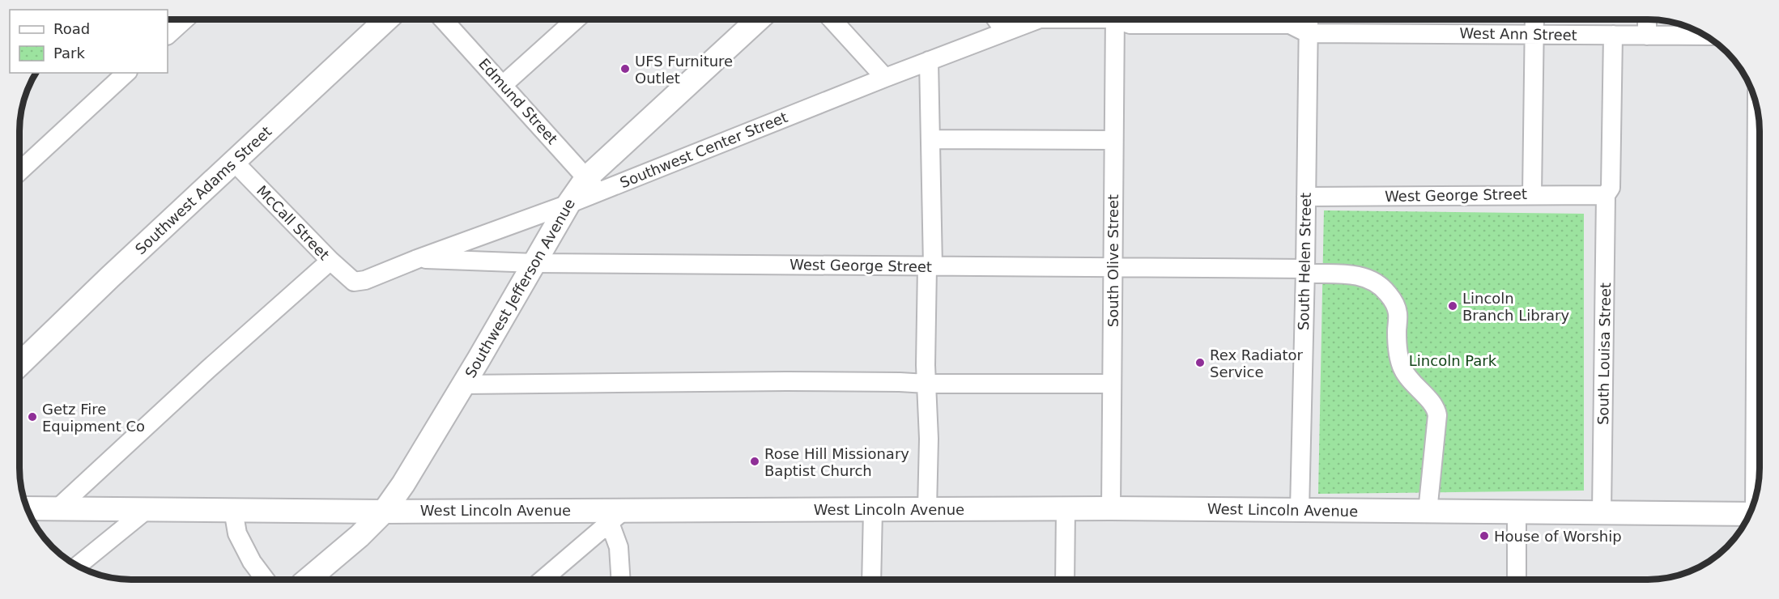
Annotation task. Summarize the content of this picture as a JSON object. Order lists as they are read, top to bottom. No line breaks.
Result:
{"streets":{"main road":["Southwest Adams Street","Southwest Jefferson Avenue","West Lincoln Avenue"],"street":["West Ann Street","Edmund Street","Southwest Center Street","West George Street","McCall Street","South Olive Street","South Helen Street","South Louisa Street"]},"crossings":[["West Ann Street","South Helen Street"],["West Ann Street","South Louisa Street"],["Edmund Street","Southwest Center Street"],["Edmund Street","Southwest Jefferson Avenue"],["Southwest Center Street","Southwest Jefferson Avenue"],["Southwest Adams Street","McCall Street"],["West George Street","McCall Street"],["West George Street","South Olive Street"],["West George Street","South Helen Street"],["West George Street","Southwest Jefferson Avenue"],["West George Street","South Louisa Street"],["West George Street","West Lincoln Avenue"],["South Olive Street","West Lincoln Avenue"],["South Helen Street","West Lincoln Avenue"],["Southwest Jefferson Avenue","West Lincoln Avenue"],["South Louisa Street","West Lincoln Avenue"]],"parks":["Lincoln Park"],"places":["UFS Furniture Outlet","Lincoln Branch Library","Rex Radiator Service","Getz Fire Equipment Co","Rose Hill Missionary Baptist Church","House of Worship"],"legend":["Road","Park"]}
